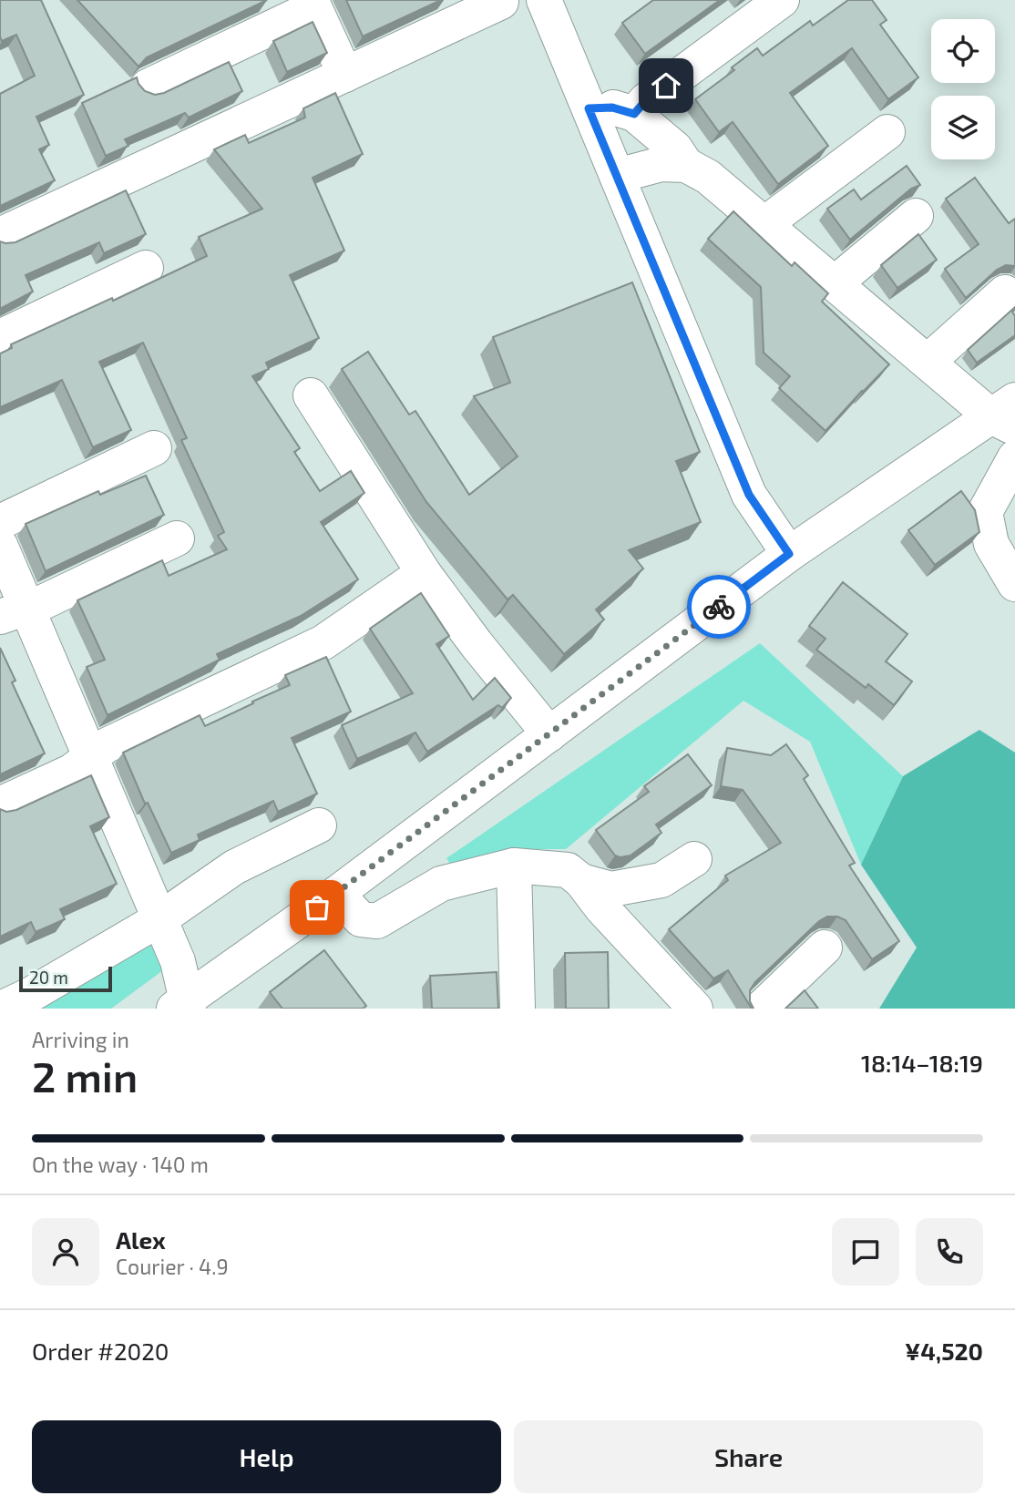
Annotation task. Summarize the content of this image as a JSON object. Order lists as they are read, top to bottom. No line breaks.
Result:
{"scale_bar":"20 m","page":{"scale":"20 m","heading":["2 min","Arriving in","18:14–18:19"],"panel":["Alex","Courier · 4.9","Order #2020","¥4,520"],"bar":"On the way · 140 m","buttons":["Help","Share"]}}
